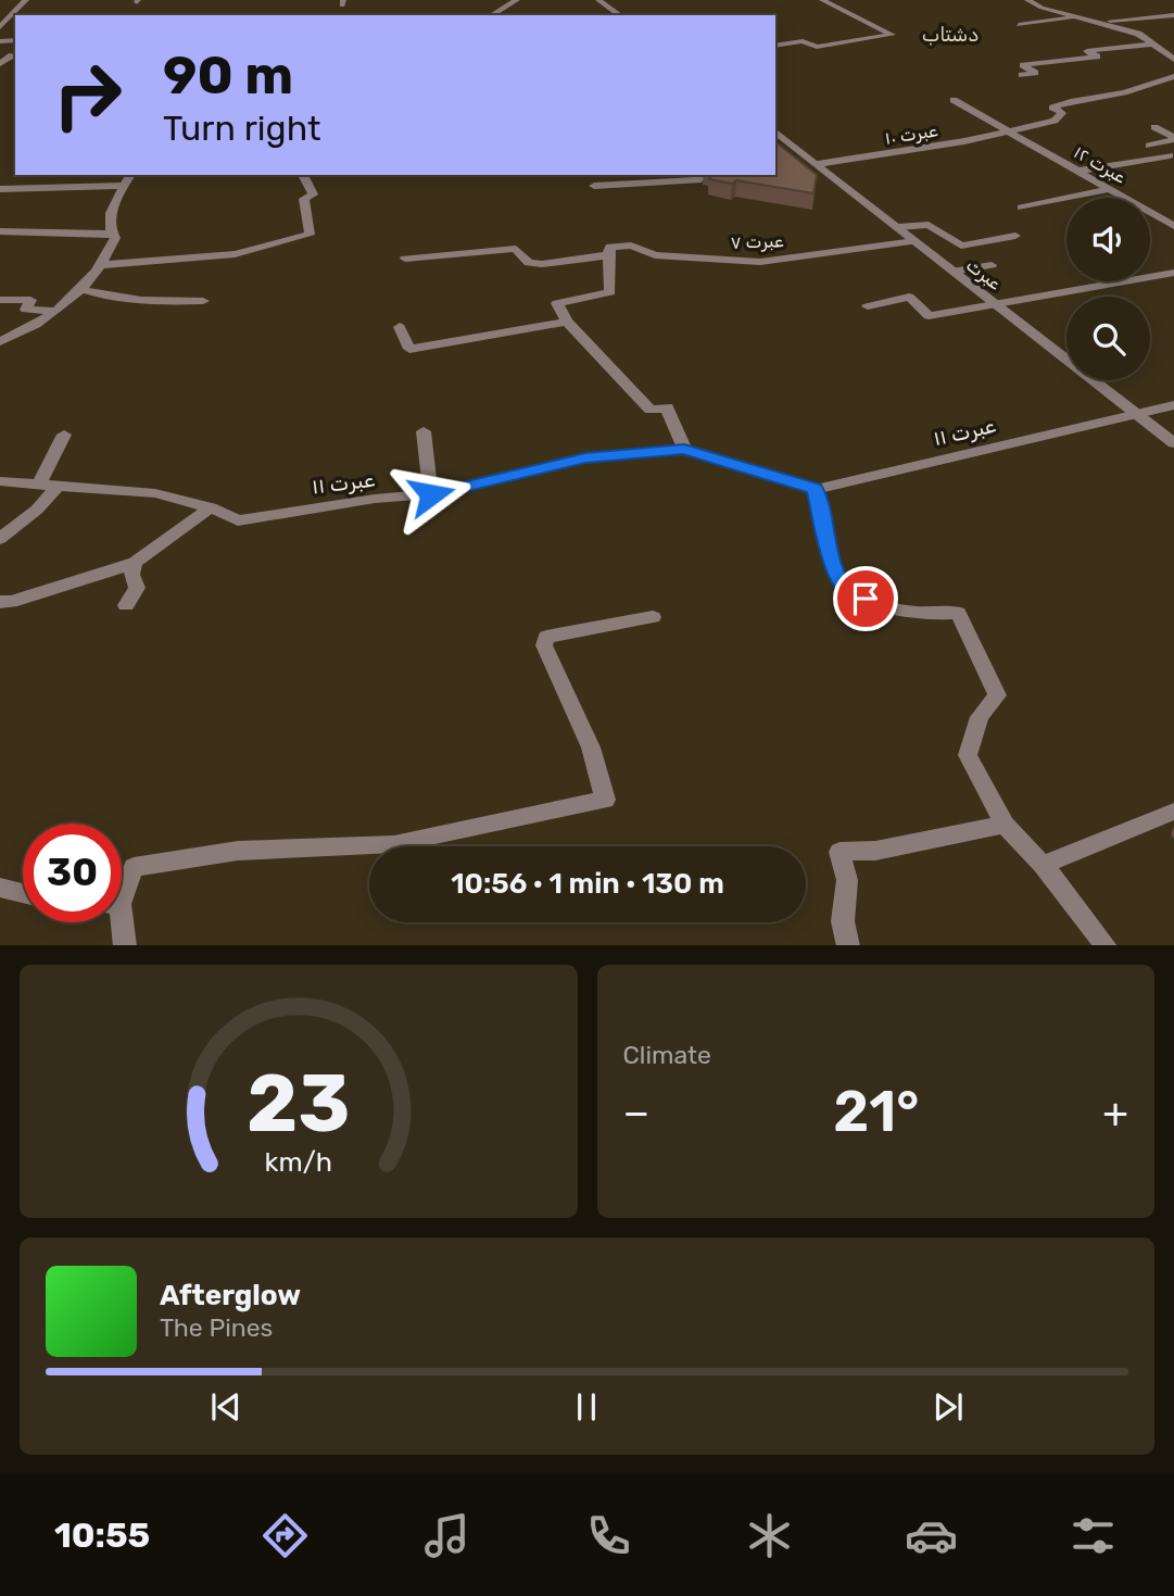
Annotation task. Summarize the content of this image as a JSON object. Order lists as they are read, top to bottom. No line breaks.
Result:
{"streets":{"street":["عبرت ۱۰","عبرت ۱۲","عبرت ۷","عبرت","عبرت ۱۱"]},"crossings":[["عبرت ۱۰","عبرت ۱۲"],["عبرت ۱۰","عبرت"],["عبرت ۷","عبرت"],["عبرت","عبرت ۱۱"]],"districts":["دشتاب"],"page":{"turn":["90 m","Turn right"],"limit":"30","trip":"10:56 · 1 min · 130 m","tile":"Climate","heat":["−","21°","+"],"song":["Afterglow","The Pines"],"tabs":"10:55","gauge":["23","km/h"]}}
